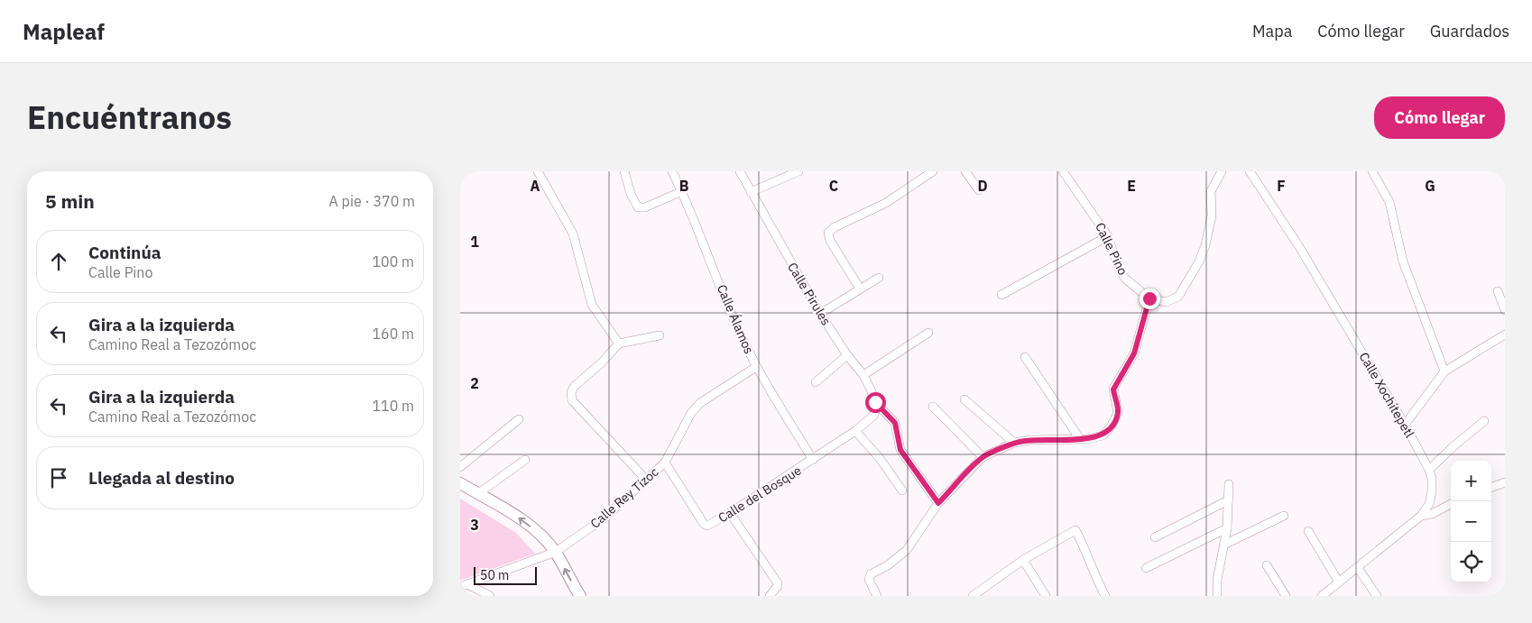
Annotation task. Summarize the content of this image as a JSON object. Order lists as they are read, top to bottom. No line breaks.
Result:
{"streets":{"street":["Calle Pino","Calle Pirules","Calle Álamos","Calle Xochitepetl","Calle del Bosque","Calle Rey Tizoc"]},"crossings":[["Calle Pirules","Calle del Bosque"],["Calle Álamos","Calle del Bosque"],["Calle Álamos","Calle Rey Tizoc"],["Calle del Bosque","Calle Rey Tizoc"]],"scale_bar":"50 m","page":{"header":"Mapleaf","nav":["Mapa","Cómo llegar","Guardados"],"title":"Encuéntranos","buttons":"Cómo llegar","heading":["5 min","A pie · 370 m"],"list":[["Continúa","Calle Pino","100 m"],["Gira a la izquierda","Camino Real a Tezozómoc","160 m"],["Gira a la izquierda","Camino Real a Tezozómoc","110 m"],"Llegada al destino"],"map_buttons":["+","−"],"scale":"50 m"},"grid":{"columns":["A","B","C","D","E","F","G"],"rows":["1","2","3"]}}
